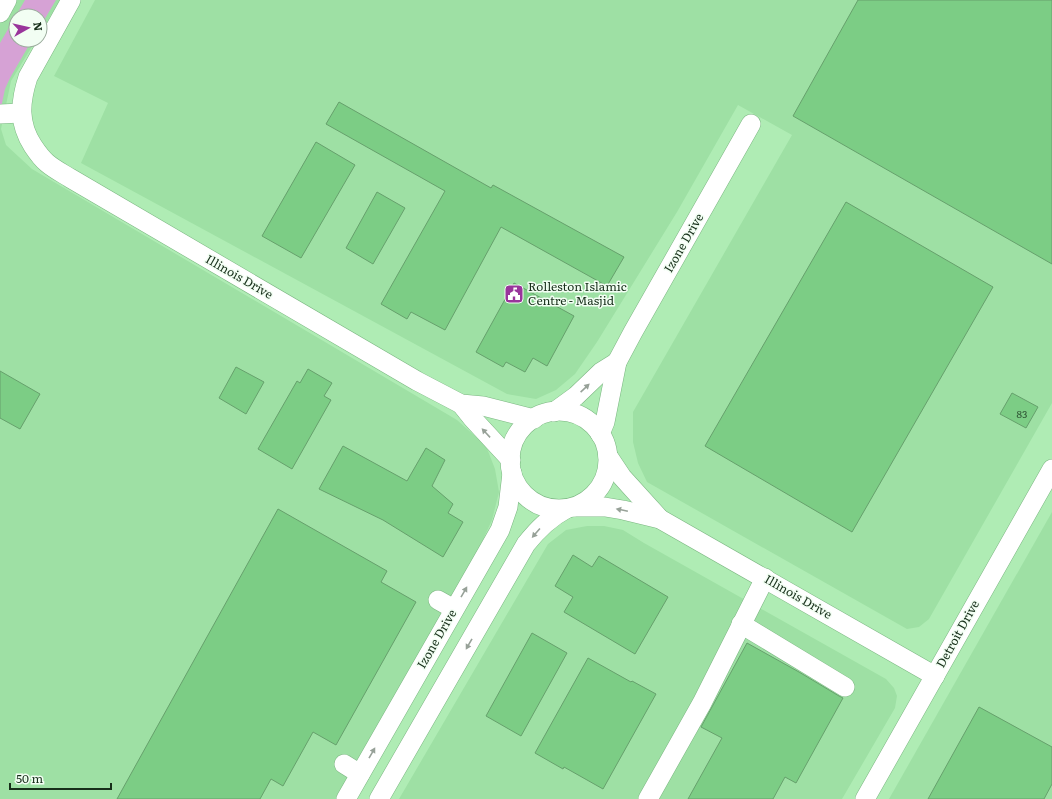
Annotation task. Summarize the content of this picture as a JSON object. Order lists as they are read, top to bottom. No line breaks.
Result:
{"streets":{"street":["Izone Drive","Illinois Drive","Detroit Drive"]},"crossings":[["Izone Drive","Illinois Drive"],["Illinois Drive","Detroit Drive"]],"places":{"public building":["Rolleston Islamic Centre - Masjid"]},"house_numbers":["83"],"scale_bar":"50 m","north":"right"}
